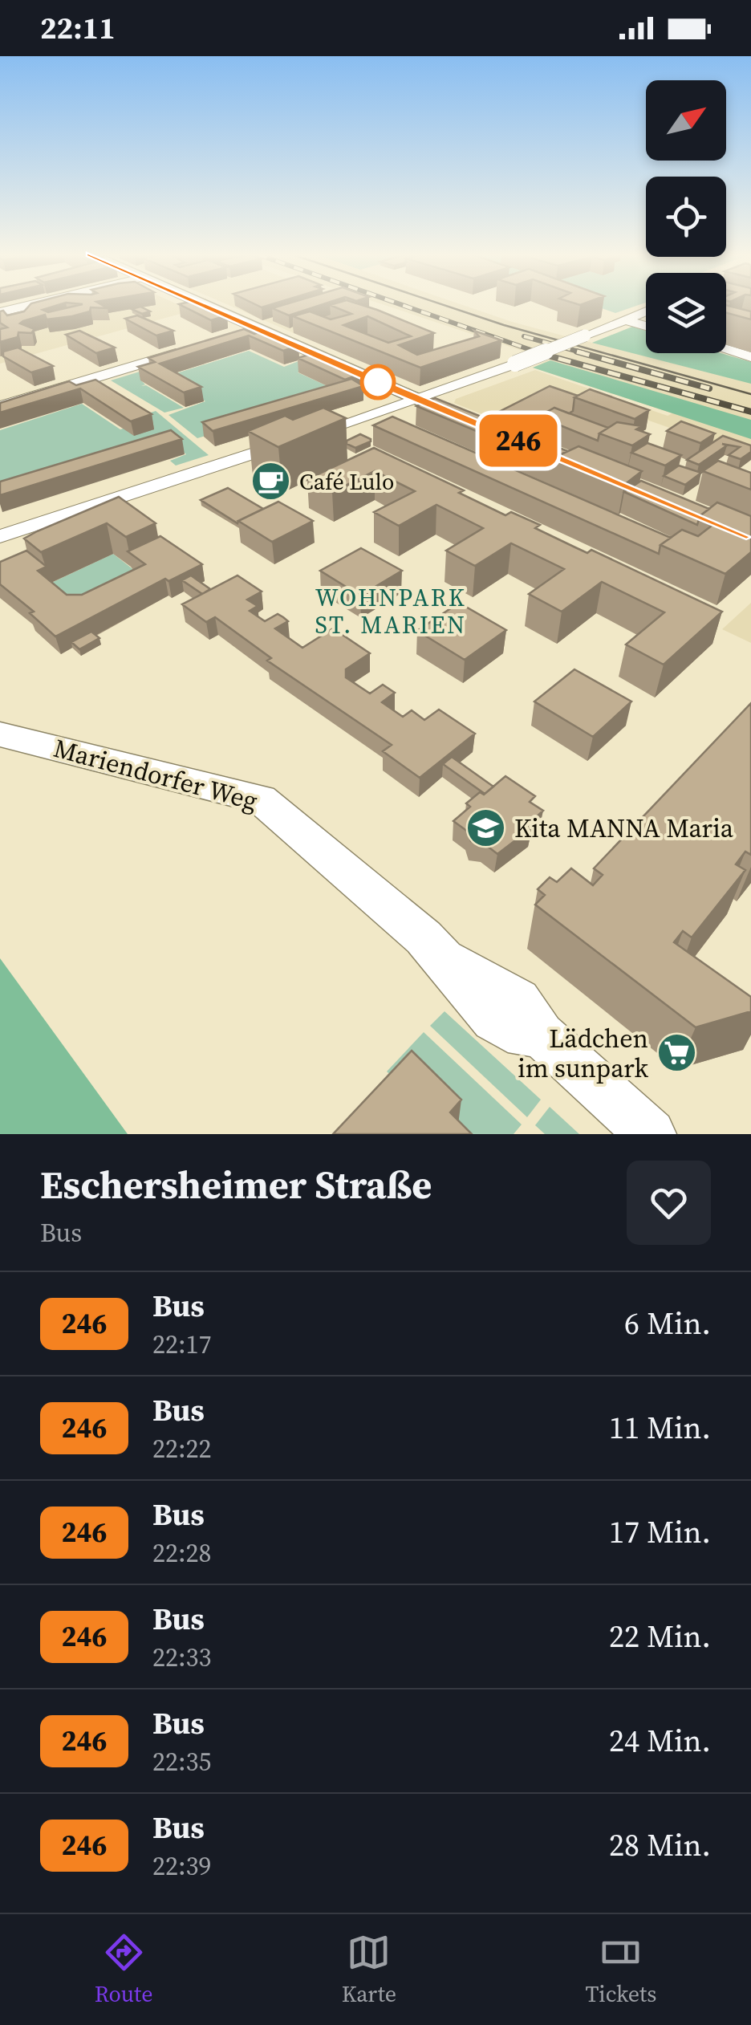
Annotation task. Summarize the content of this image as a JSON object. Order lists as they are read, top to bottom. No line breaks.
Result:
{"streets":{"street":["Mariendorfer Weg"]},"districts":["WOHNPARK ST. MARIEN"],"places":{"cafe":["Café Lulo"],"school or university":["Kita MANNA Maria"],"supermarket":["Lädchen im sunpark"]},"lines":["bus line 246"],"north":"top right","page":{"status":"22:11","on_map":"246","heading":["Eschersheimer Straße","Bus"],"list":[{"mark":"246","name":"Bus","note":"22:17","value":"6 Min."},{"mark":"246","name":"Bus","note":"22:22","value":"11 Min."},{"mark":"246","name":"Bus","note":"22:28","value":"17 Min."},{"mark":"246","name":"Bus","note":"22:33","value":"22 Min."},{"mark":"246","name":"Bus","note":"22:35","value":"24 Min."},{"mark":"246","name":"Bus","note":"22:39","value":"28 Min."}],"tabs":["Route","Karte","Tickets"]}}
